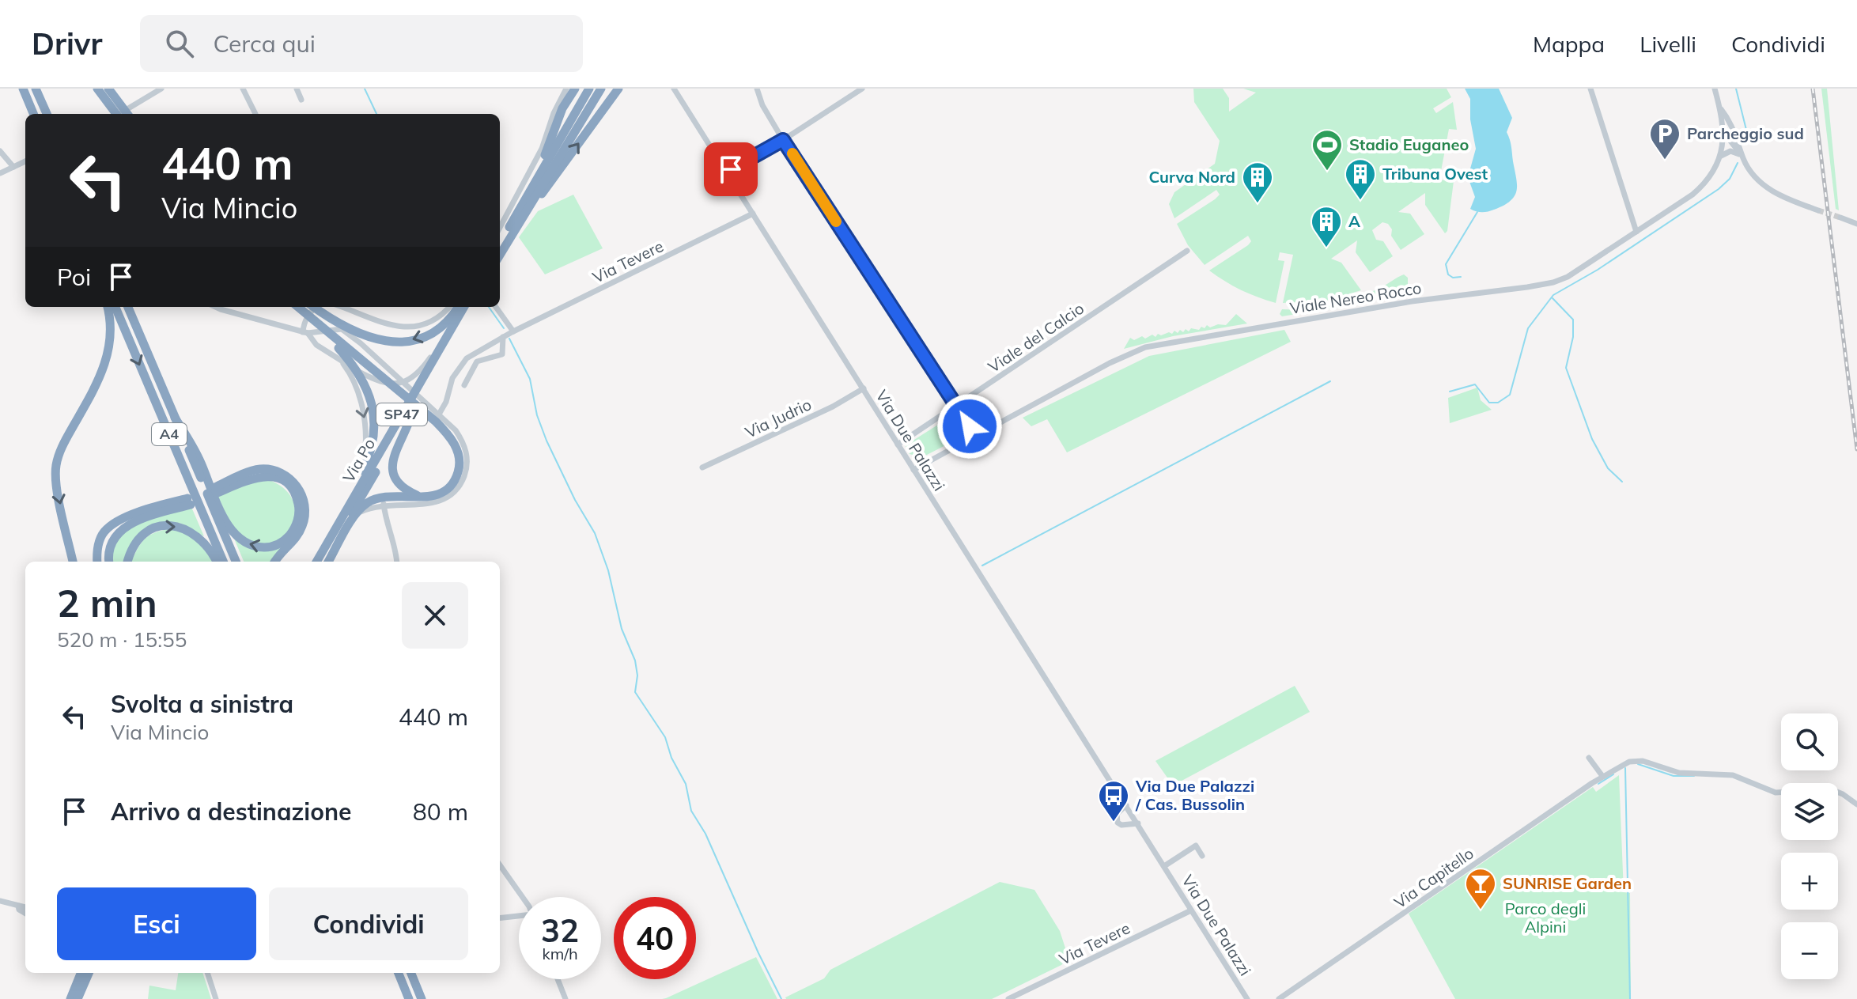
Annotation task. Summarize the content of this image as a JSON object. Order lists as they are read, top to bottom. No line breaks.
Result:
{"streets":{"highway":["SP47","A4","Via Po"],"street":["Via Tevere","Viale Nereo Rocco","Viale del Calcio","Via Judrio","Via Due Palazzi","Via Capitello"]},"crossings":[["Via Tevere","Via Due Palazzi"],["Viale Nereo Rocco","Via Due Palazzi"],["Viale del Calcio","Via Due Palazzi"],["Via Judrio","Via Due Palazzi"]],"parks":["Parco degli Alpini"],"places":{"parking":["Parcheggio sud"],"sports":["Stadio Euganeo"],"building":["Tribuna Ovest","Curva Nord","A"],"bus stop":["Via Due Palazzi / Cas. Bussolin"],"bar":["SUNRISE Garden"]},"page":{"header":"Drivr","search":"Cerca qui","nav":["Mappa","Livelli","Condividi"],"turn":["440 m","Via Mincio"],"then":"Poi","heading":["2 min","520 m · 15:55"],"list":[{"name":"Svolta a sinistra","note":"Via Mincio","value":"440 m"},{"name":"Arrivo a destinazione","value":"80 m"}],"map_buttons":["+","−"],"buttons":["Esci","Condividi"],"speed":"32 km/h","limit":"40"}}
